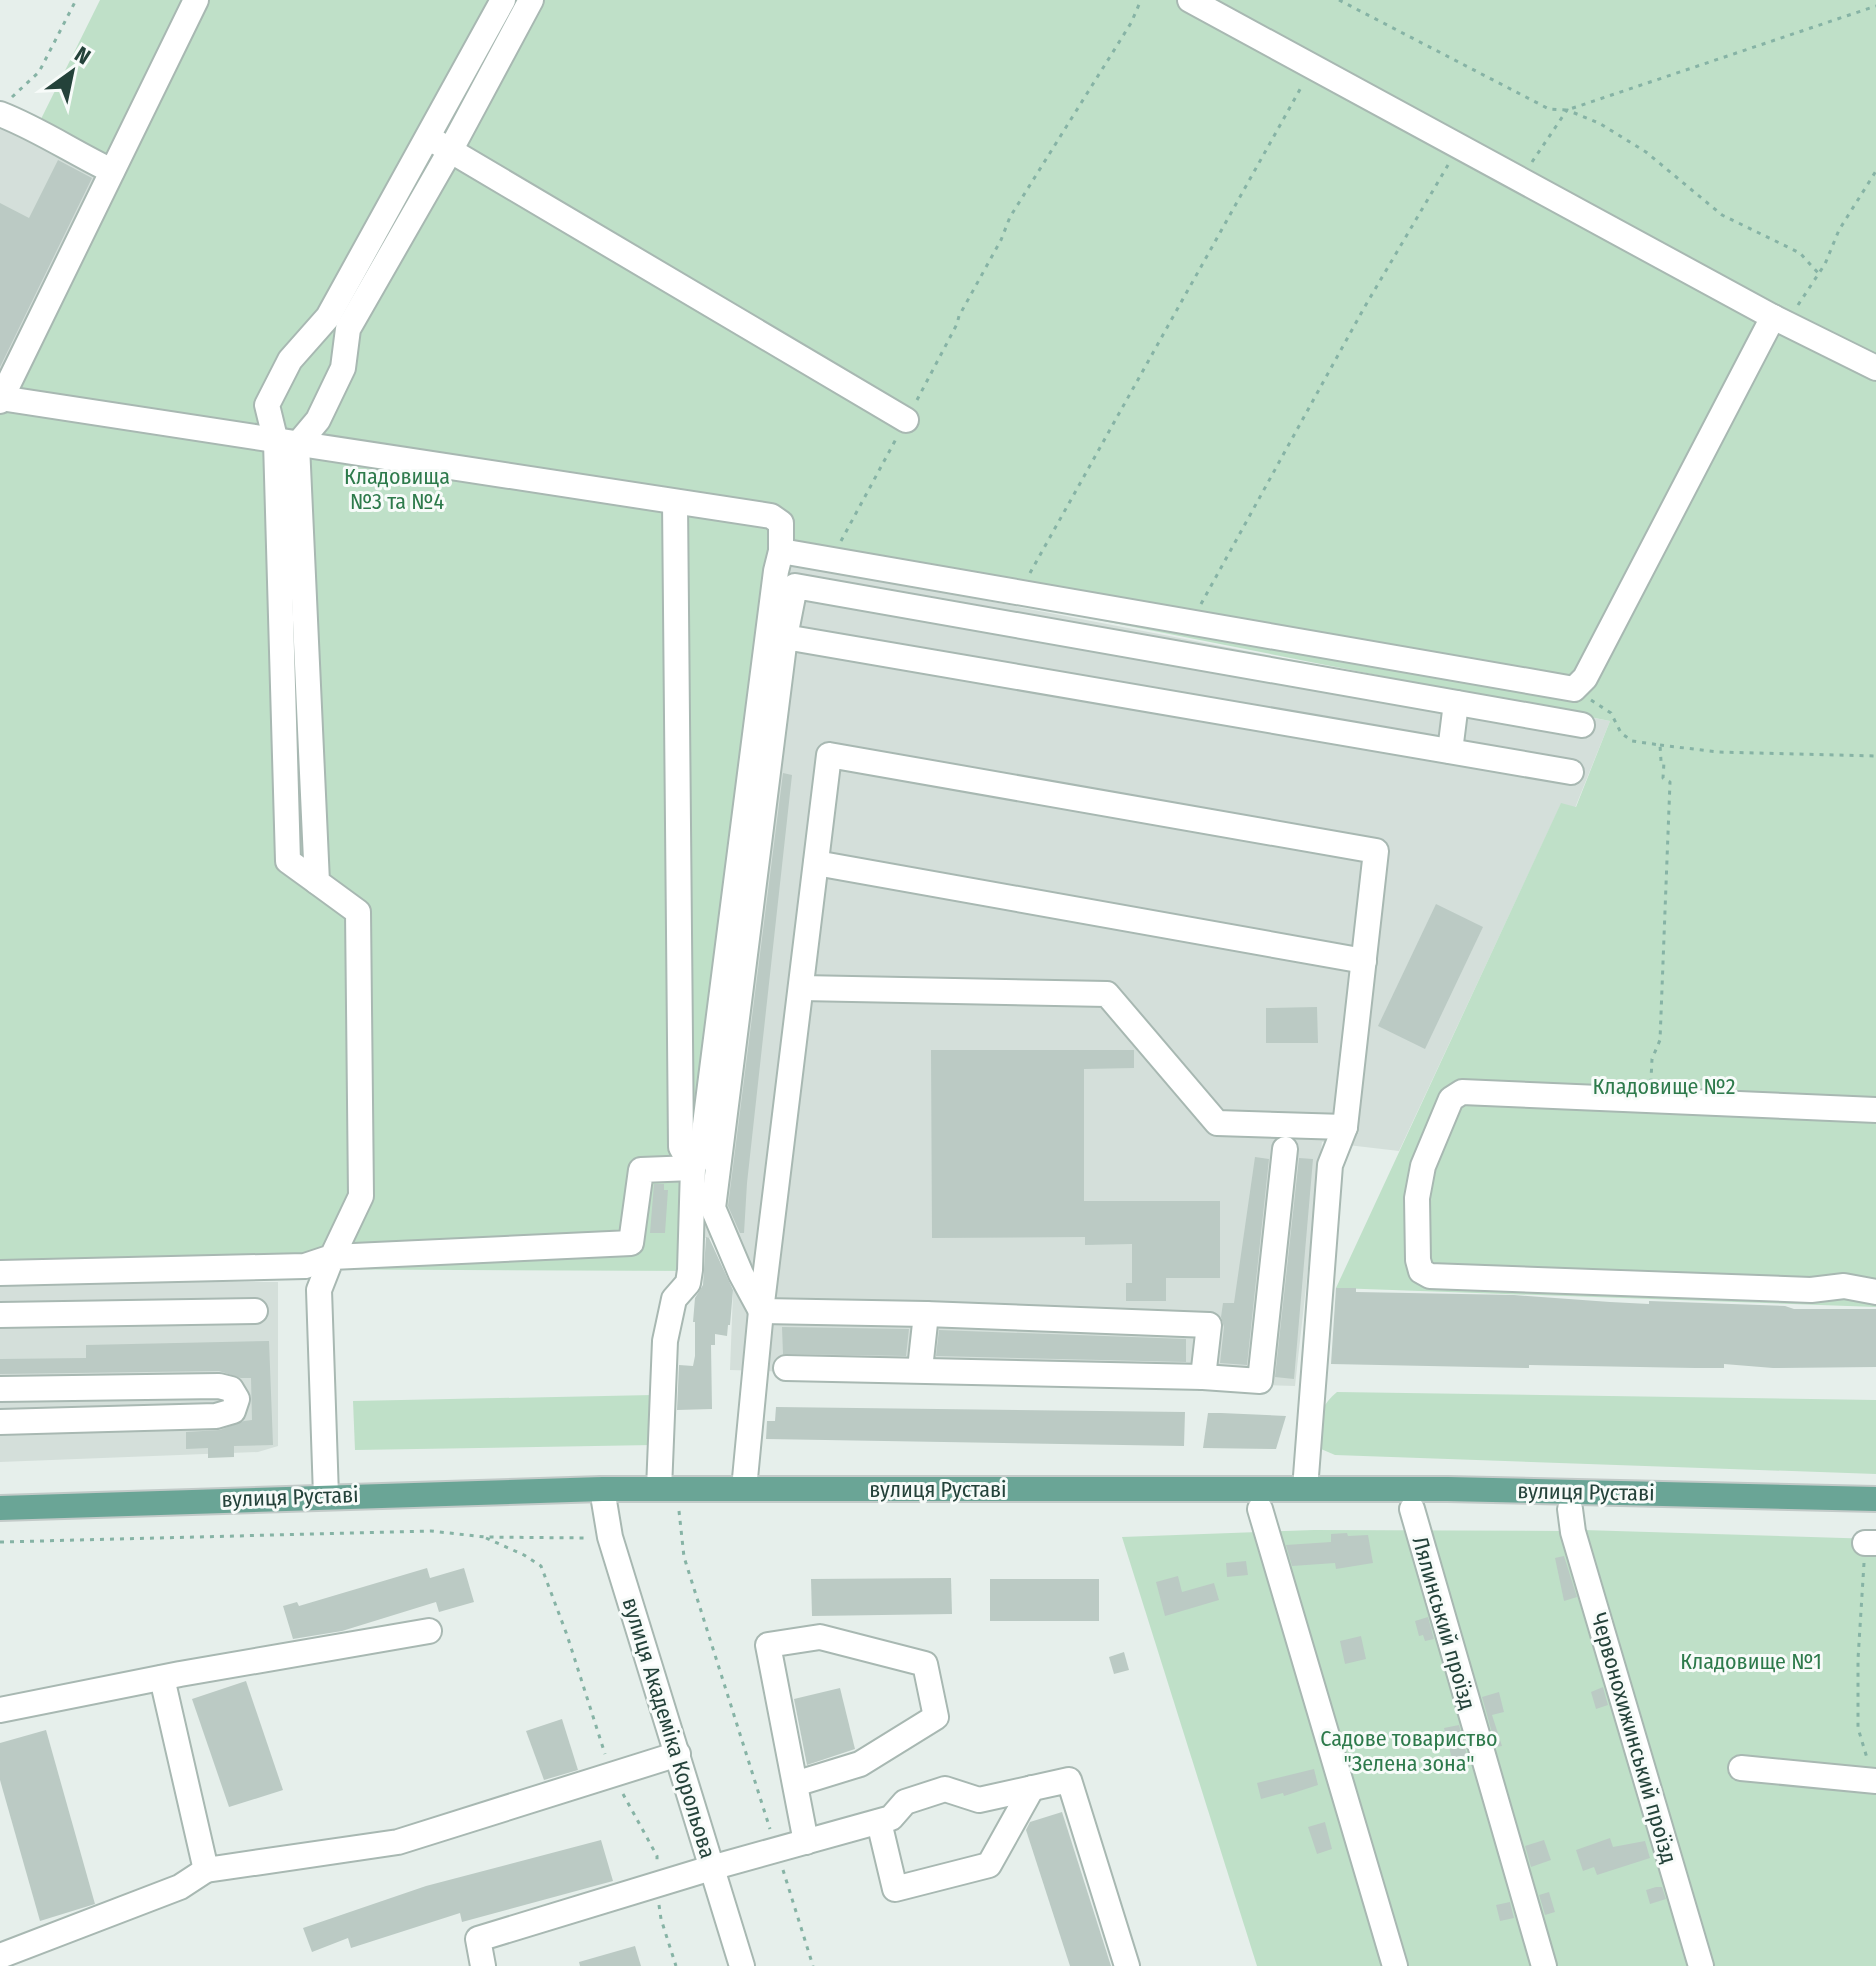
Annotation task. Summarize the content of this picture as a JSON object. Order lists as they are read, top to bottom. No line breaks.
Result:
{"streets":{"main road":["вулиця Руставі"],"street":["Лялинський проїзд","вулиця Академіка Корольова","Червонохижинський проїзд"]},"crossings":[["вулиця Руставі","вулиця Академіка Корольова"]],"parks":["Кладовища №3 та №4","Кладовище №2","Кладовище №1","Садове товариство \"Зелена зона\""],"north":"top right"}
